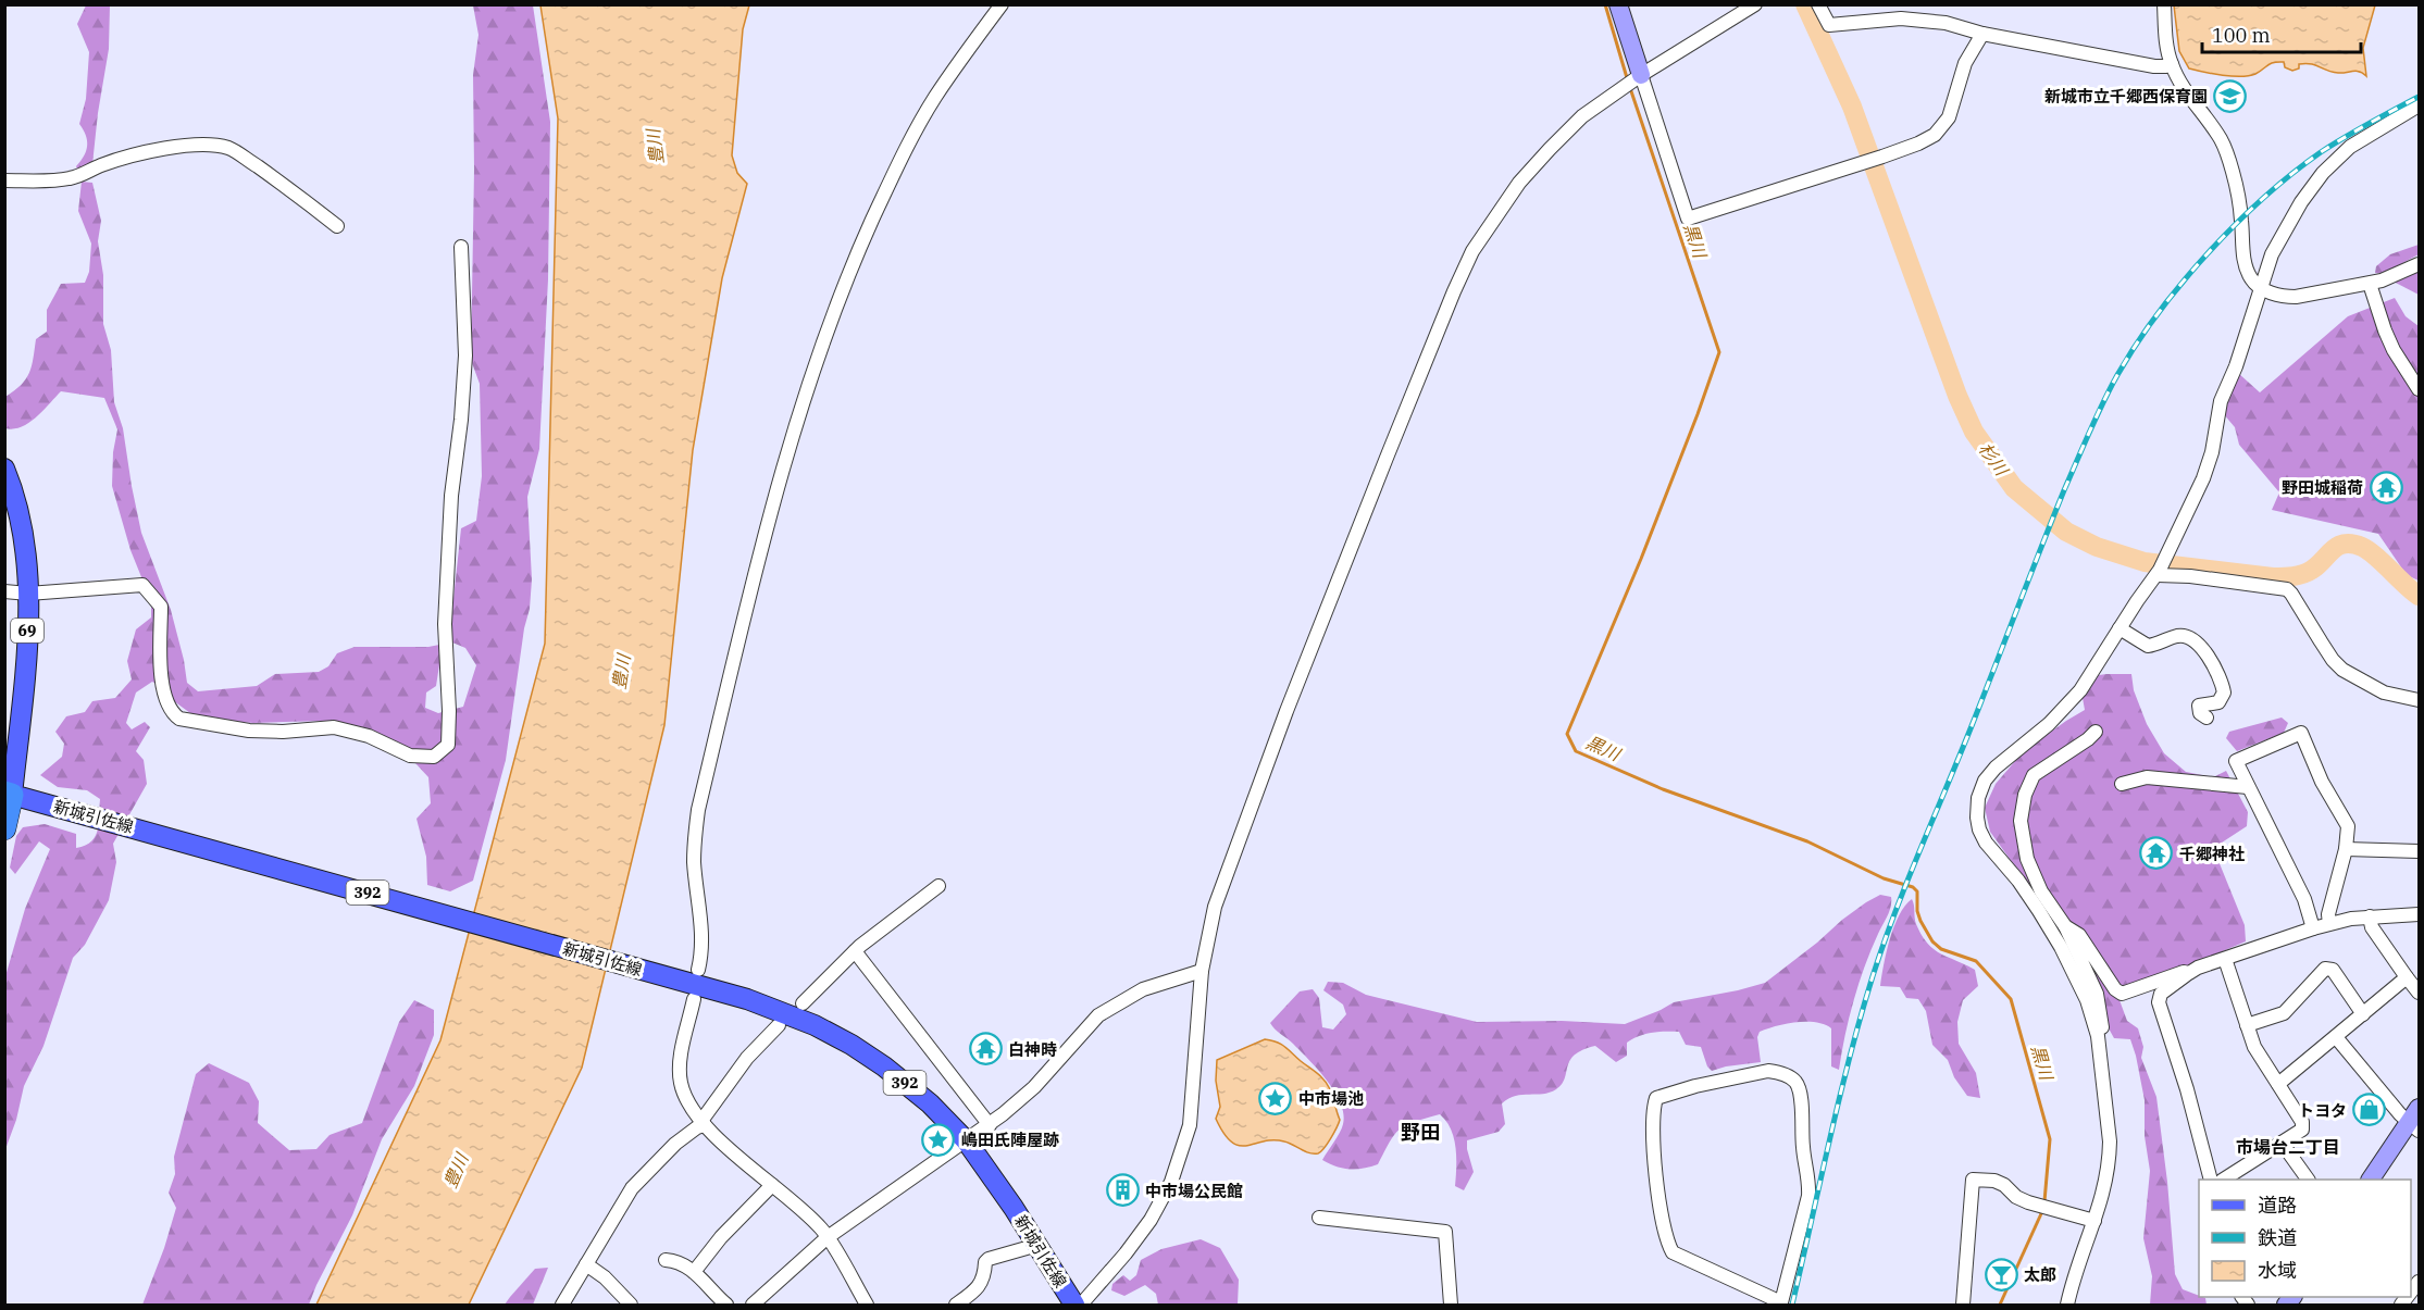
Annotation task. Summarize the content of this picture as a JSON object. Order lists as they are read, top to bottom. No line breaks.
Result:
{"streets":{"main road":["69","新城引佐線","392"]},"crossings":[["69","新城引佐線"]],"districts":["野田","市場台二丁目"],"water":["豊川","黒川","杉川"],"places":{"school or university":["新城市立千郷西保育園"],"temple":["野田城稲荷","千郷神社","白神時"],"place":["中市場池","嶋田氏陣屋跡"],"shop":["トヨタ"],"building":["中市場公民館"],"bar":["太郎"]},"legend":["道路","鉄道","水域"],"scale_bar":"100 m"}
